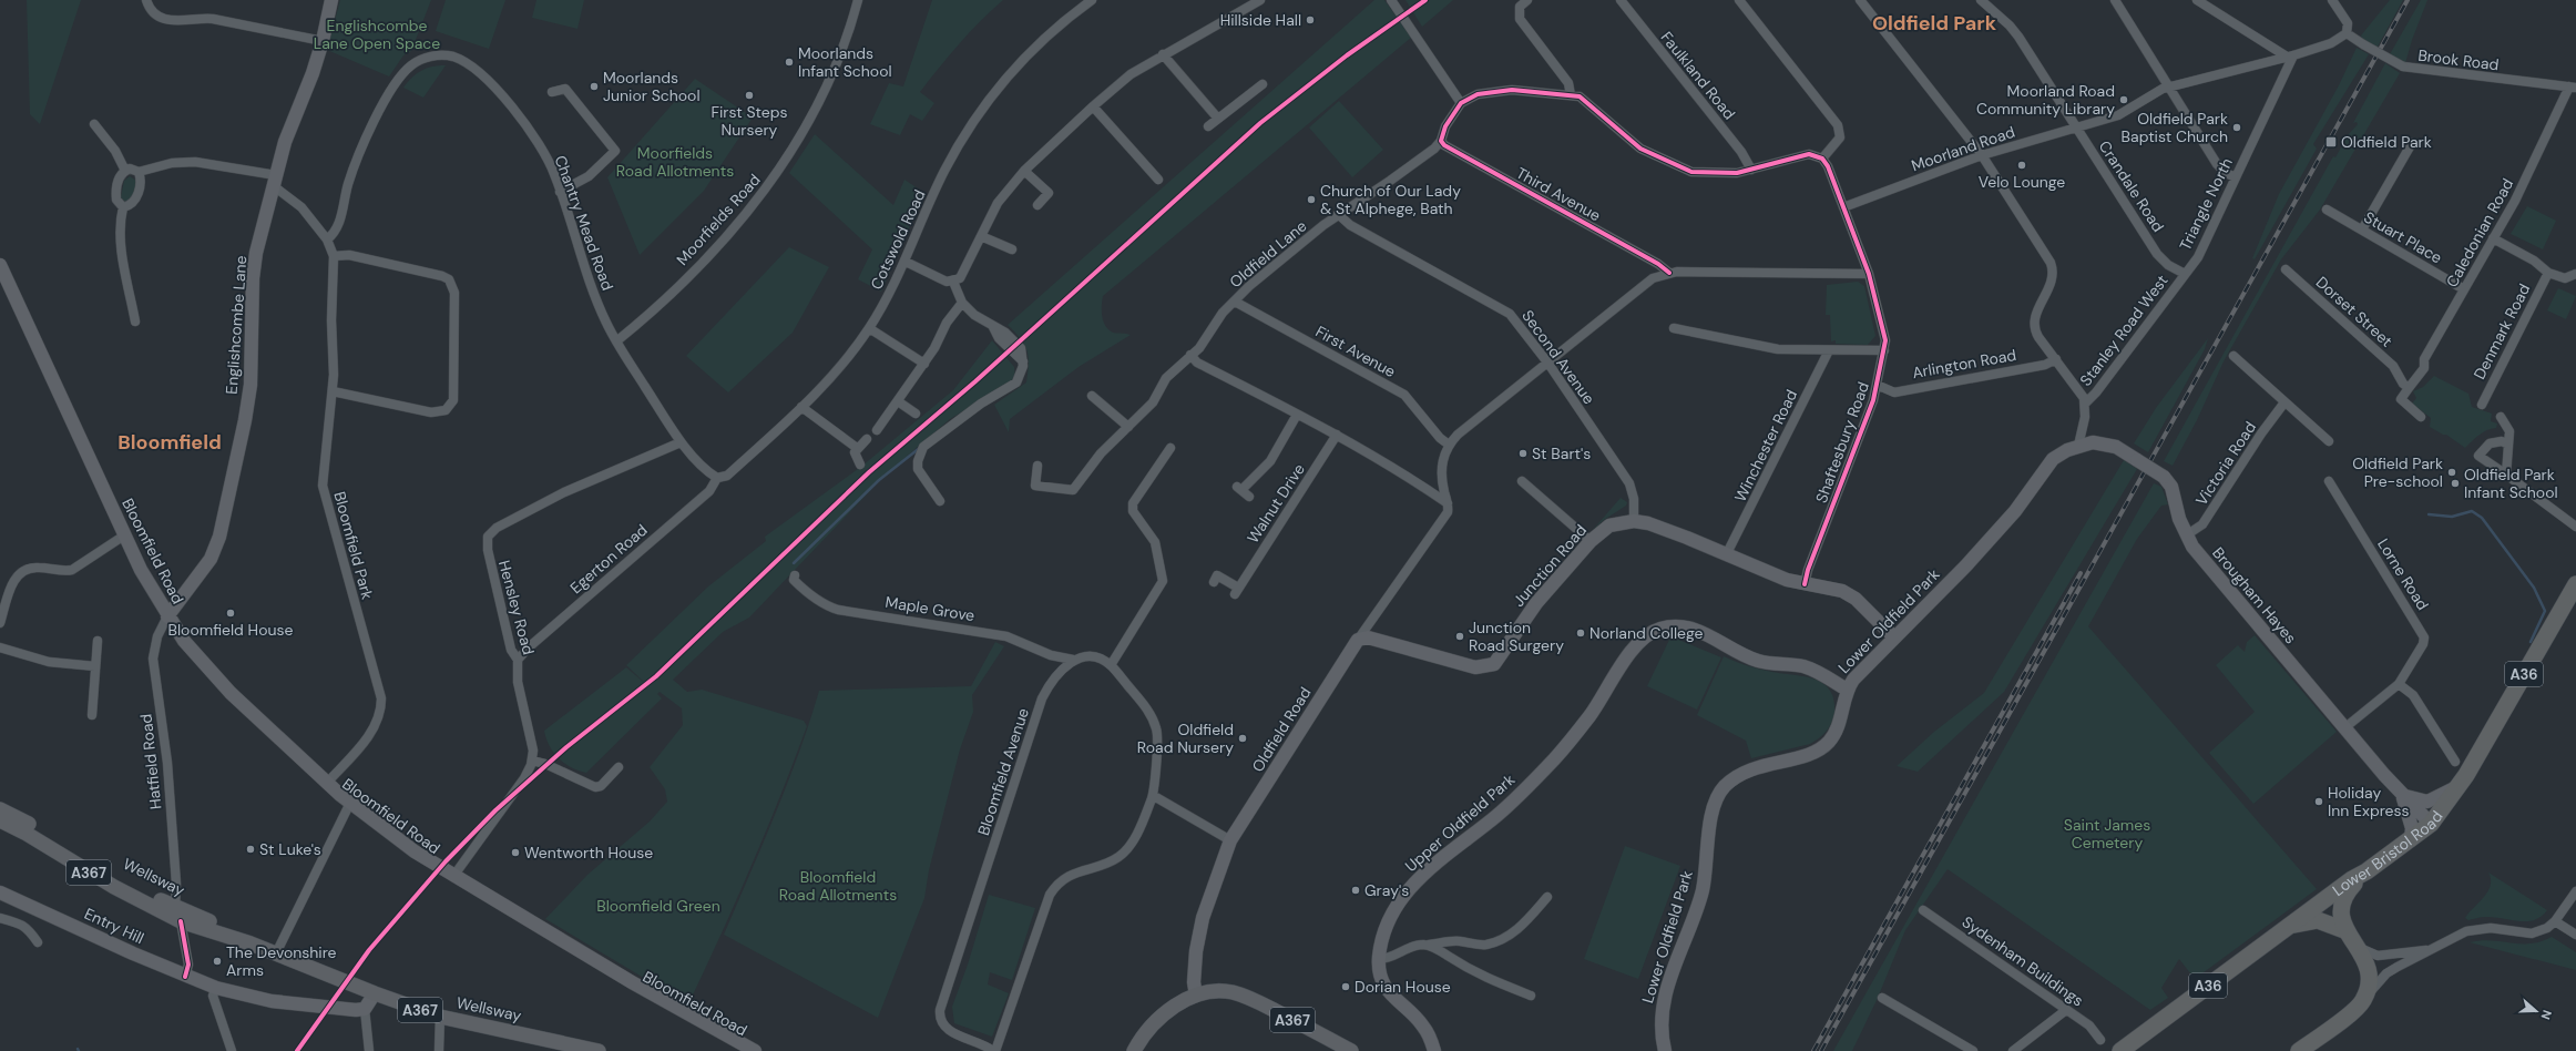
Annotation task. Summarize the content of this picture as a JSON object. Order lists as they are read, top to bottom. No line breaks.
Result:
{"streets":{"highway":["A36","Lower Bristol Road"],"main road":["A367","Wellsway"],"street":["Brook Road","Faulkland Road","Moorland Road","Crandale Road","Third Avenue","Triangle North","Moorfields Road","Chantry Mead Road","Caledonian Road","Stuart Place","Cotswold Road","Oldfield Lane","Dorset Street","Englishcombe Lane","Stanley Road West","Denmark Road","First Avenue","Second Avenue","Arlington Road","Shaftesbury Road","Winchester Road","Victoria Road","Walnut Drive","Bloomfield Park","Bloomfield Road","Egerton Road","Junction Road","Lorne Road","Brougham Hayes","Hensley Road","Maple Grove","Lower Oldfield Park","Oldfield Road","Hatfield Road","Bloomfield Avenue","Upper Oldfield Park","Entry Hill","Sydenham Buildings"]},"crossings":[["Brook Road","Caledonian Road"],["Moorland Road","Crandale Road"],["Moorland Road","Triangle North"],["Moorland Road","Shaftesbury Road"],["Crandale Road","Triangle North"],["Crandale Road","Stanley Road West"],["Third Avenue","Oldfield Lane"],["Triangle North","Stanley Road West"],["Moorfields Road","Chantry Mead Road"],["Chantry Mead Road","Cotswold Road"],["Chantry Mead Road","Bloomfield Park"],["Chantry Mead Road","Egerton Road"],["Chantry Mead Road","Hensley Road"],["Caledonian Road","Stuart Place"],["Caledonian Road","Dorset Street"],["Cotswold Road","Egerton Road"],["Oldfield Lane","First Avenue"],["Oldfield Lane","Second Avenue"],["Englishcombe Lane","Bloomfield Park"],["Englishcombe Lane","Bloomfield Road"],["Englishcombe Lane","Hatfield Road"],["Second Avenue","Junction Road"],["Arlington Road","Shaftesbury Road"],["Shaftesbury Road","Junction Road"],["Winchester Road","Junction Road"],["Victoria Road","Brougham Hayes"],["Bloomfield Park","Bloomfield Road"],["Bloomfield Road","Hensley Road"],["Bloomfield Road","Hatfield Road"],["Egerton Road","Hensley Road"],["Junction Road","Lower Oldfield Park"],["Junction Road","Oldfield Road"],["Lorne Road","Brougham Hayes"],["Brougham Hayes","Lower Oldfield Park"],["Brougham Hayes","Lower Bristol Road"],["Maple Grove","Bloomfield Avenue"],["Lower Oldfield Park","Upper Oldfield Park"],["Oldfield Road","A367"],["Hatfield Road","Wellsway"],["Hatfield Road","Entry Hill"]],"districts":["Oldfield Park","Bloomfield"],"parks":["Englishcombe Lane Open Space","Moorfields Road Allotments","Saint James Cemetery","Bloomfield Road Allotments","Bloomfield Green"],"places":{"other":["Hillside Hall","Moorlands Infant School","Moorlands Junior School","First Steps Nursery","Moorland Road Community Library","Oldfield Park Baptist Church","Velo Lounge","Church of Our Lady & St Alphege, Bath","St Bart's","Oldfield Park Pre-school","Oldfield Park Infant School","Bloomfield House","Norland College","Junction Road Surgery","Oldfield Road Nursery","Holiday Inn Express","St Luke's","Wentworth House","Gray's","The Devonshire Arms","Dorian House"],"transit":["Oldfield Park"]},"north":"right"}
